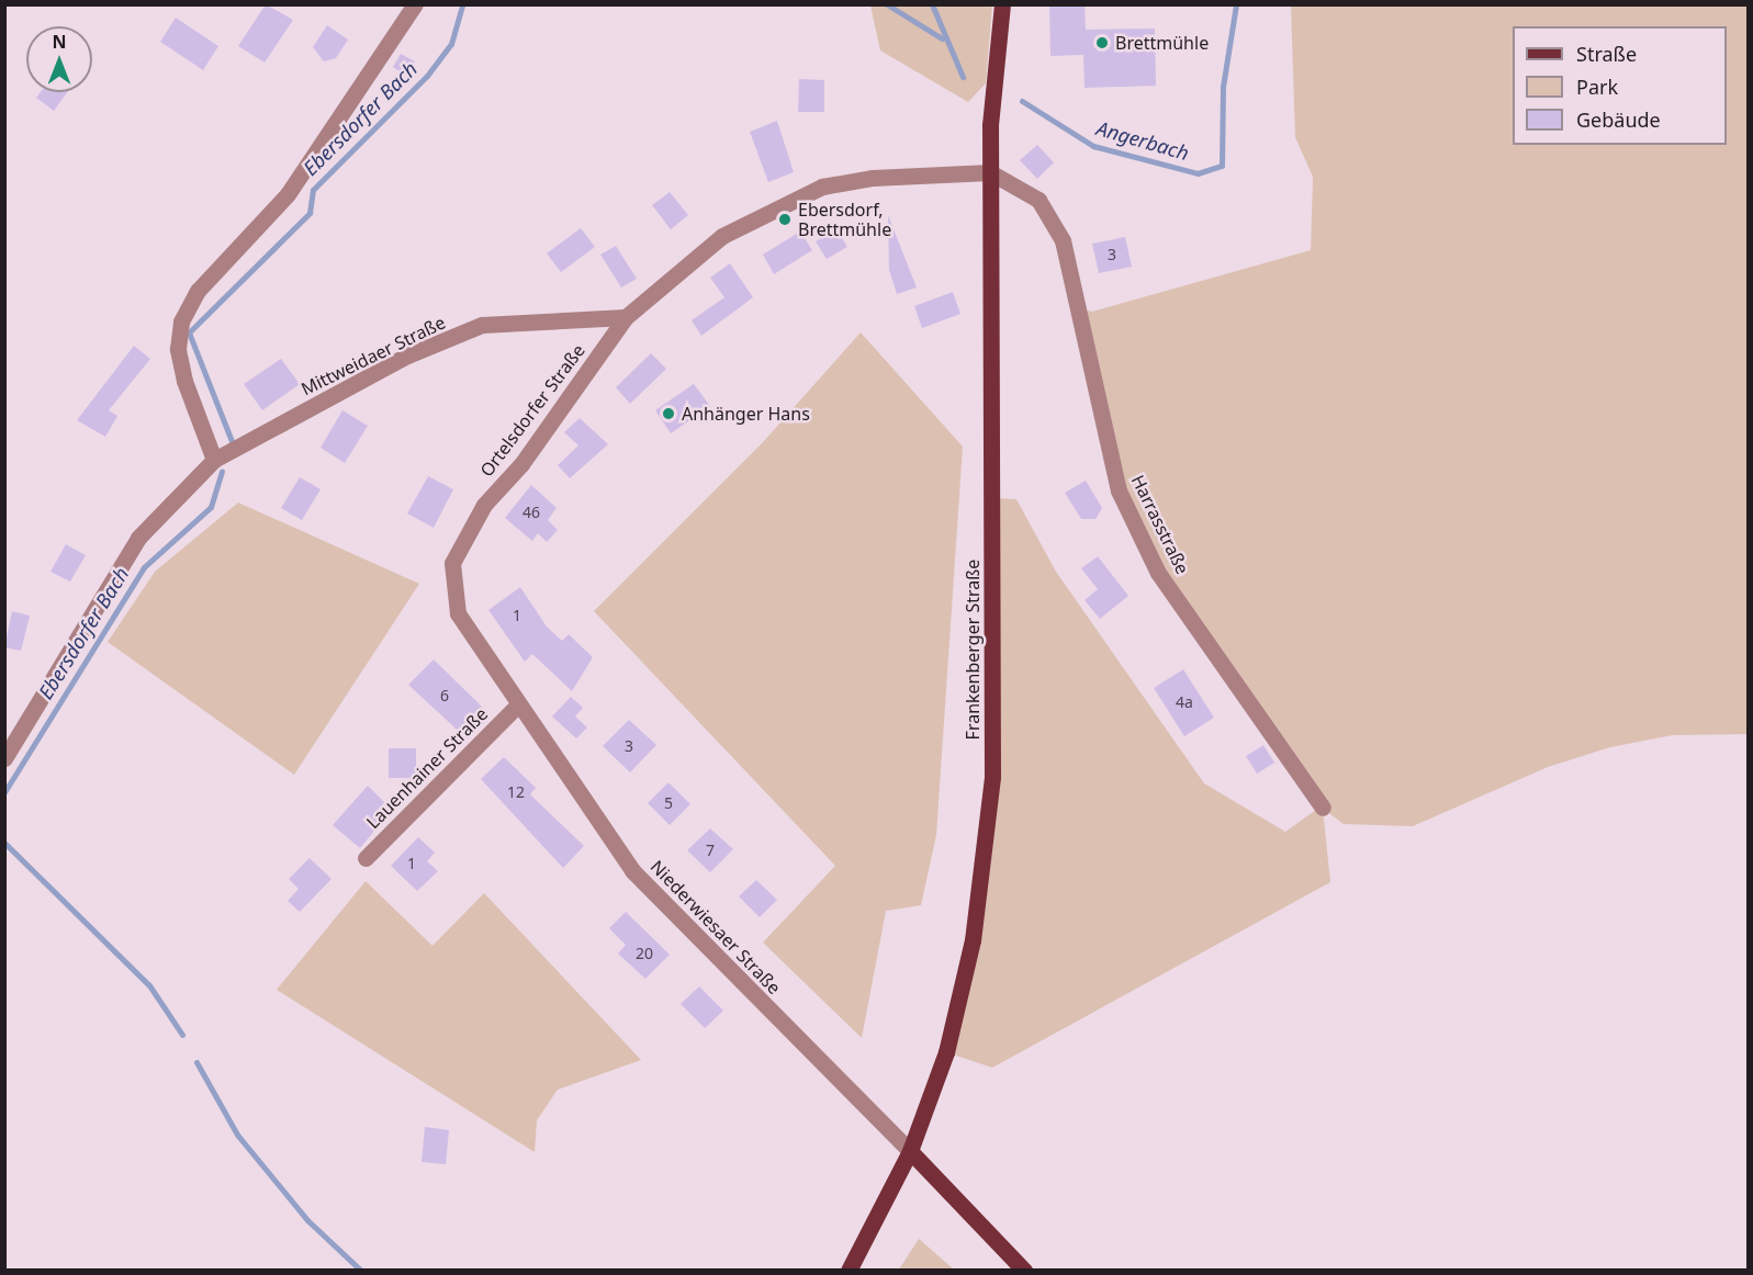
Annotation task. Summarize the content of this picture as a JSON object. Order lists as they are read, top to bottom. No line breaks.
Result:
{"streets":{"main road":["Frankenberger Straße","Niederwiesaer Straße"],"street":["Mittweidaer Straße","Ortelsdorfer Straße","Harrasstraße","Lauenhainer Straße"]},"crossings":[["Mittweidaer Straße","Ortelsdorfer Straße"],["Ortelsdorfer Straße","Niederwiesaer Straße"],["Harrasstraße","Frankenberger Straße"],["Frankenberger Straße","Niederwiesaer Straße"],["Lauenhainer Straße","Niederwiesaer Straße"]],"water":["Ebersdorfer Bach","Angerbach"],"places":["Brettmühle","Ebersdorf, Brettmühle","Anhänger Hans"],"house_numbers":["3","46","1","6","4a","3","12","5","7","1","20"],"legend":["Straße","Park","Gebäude"],"north":"top"}
